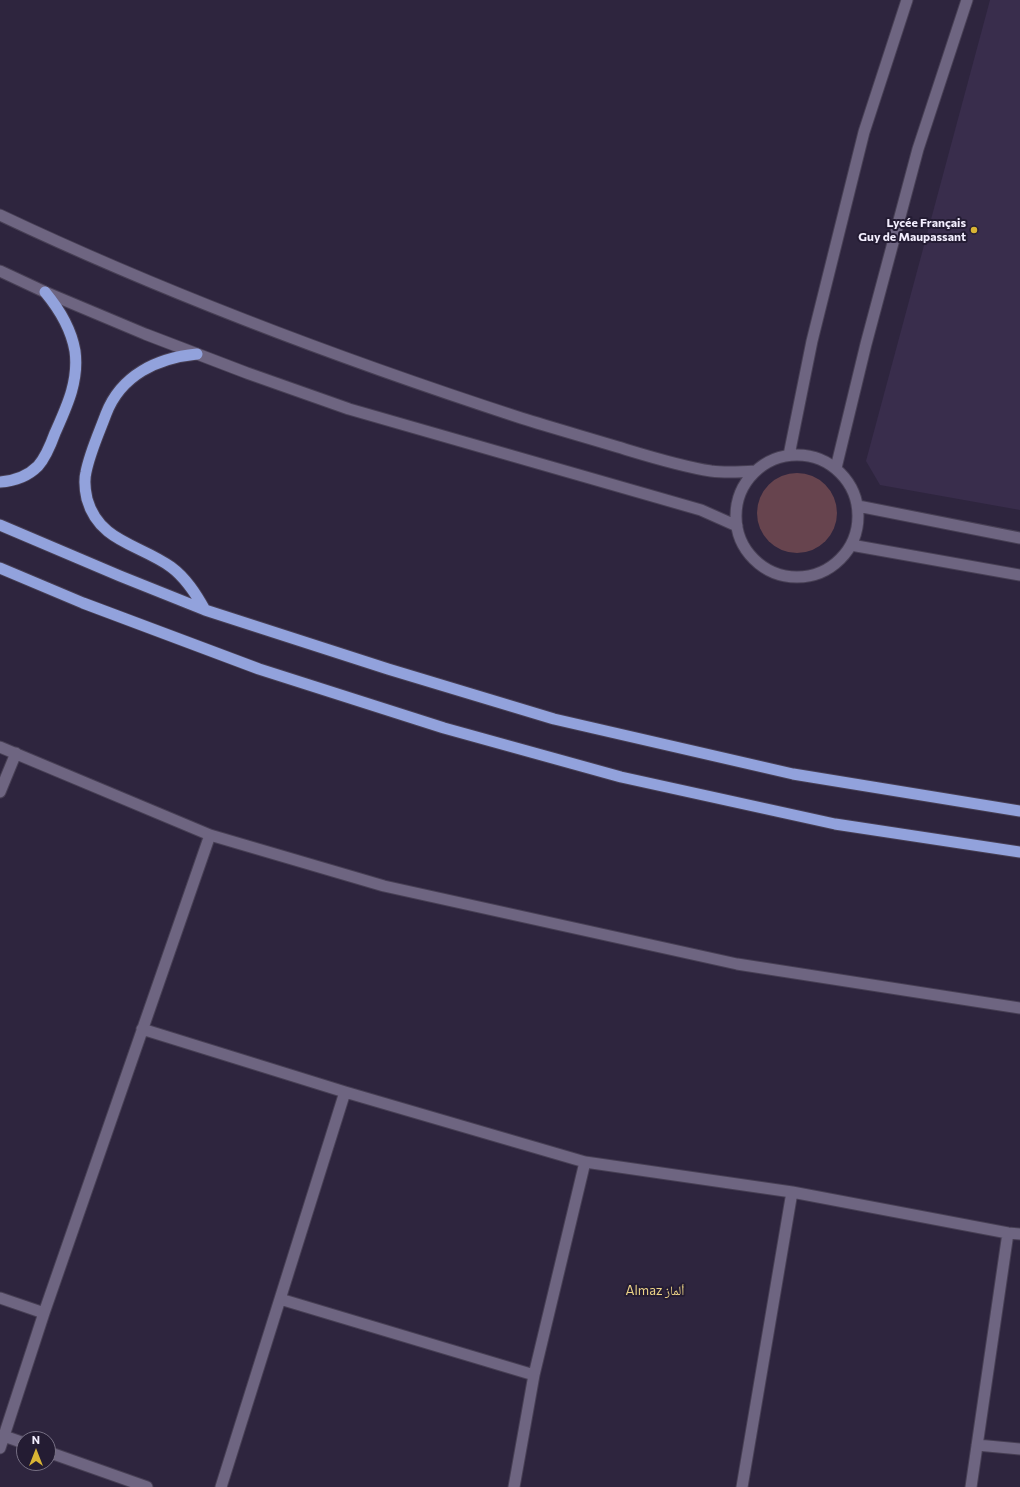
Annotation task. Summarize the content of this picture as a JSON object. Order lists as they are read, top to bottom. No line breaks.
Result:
{"districts":["Almaz ألماز"],"places":["Lycée Français Guy de Maupassant"],"north":"top"}
